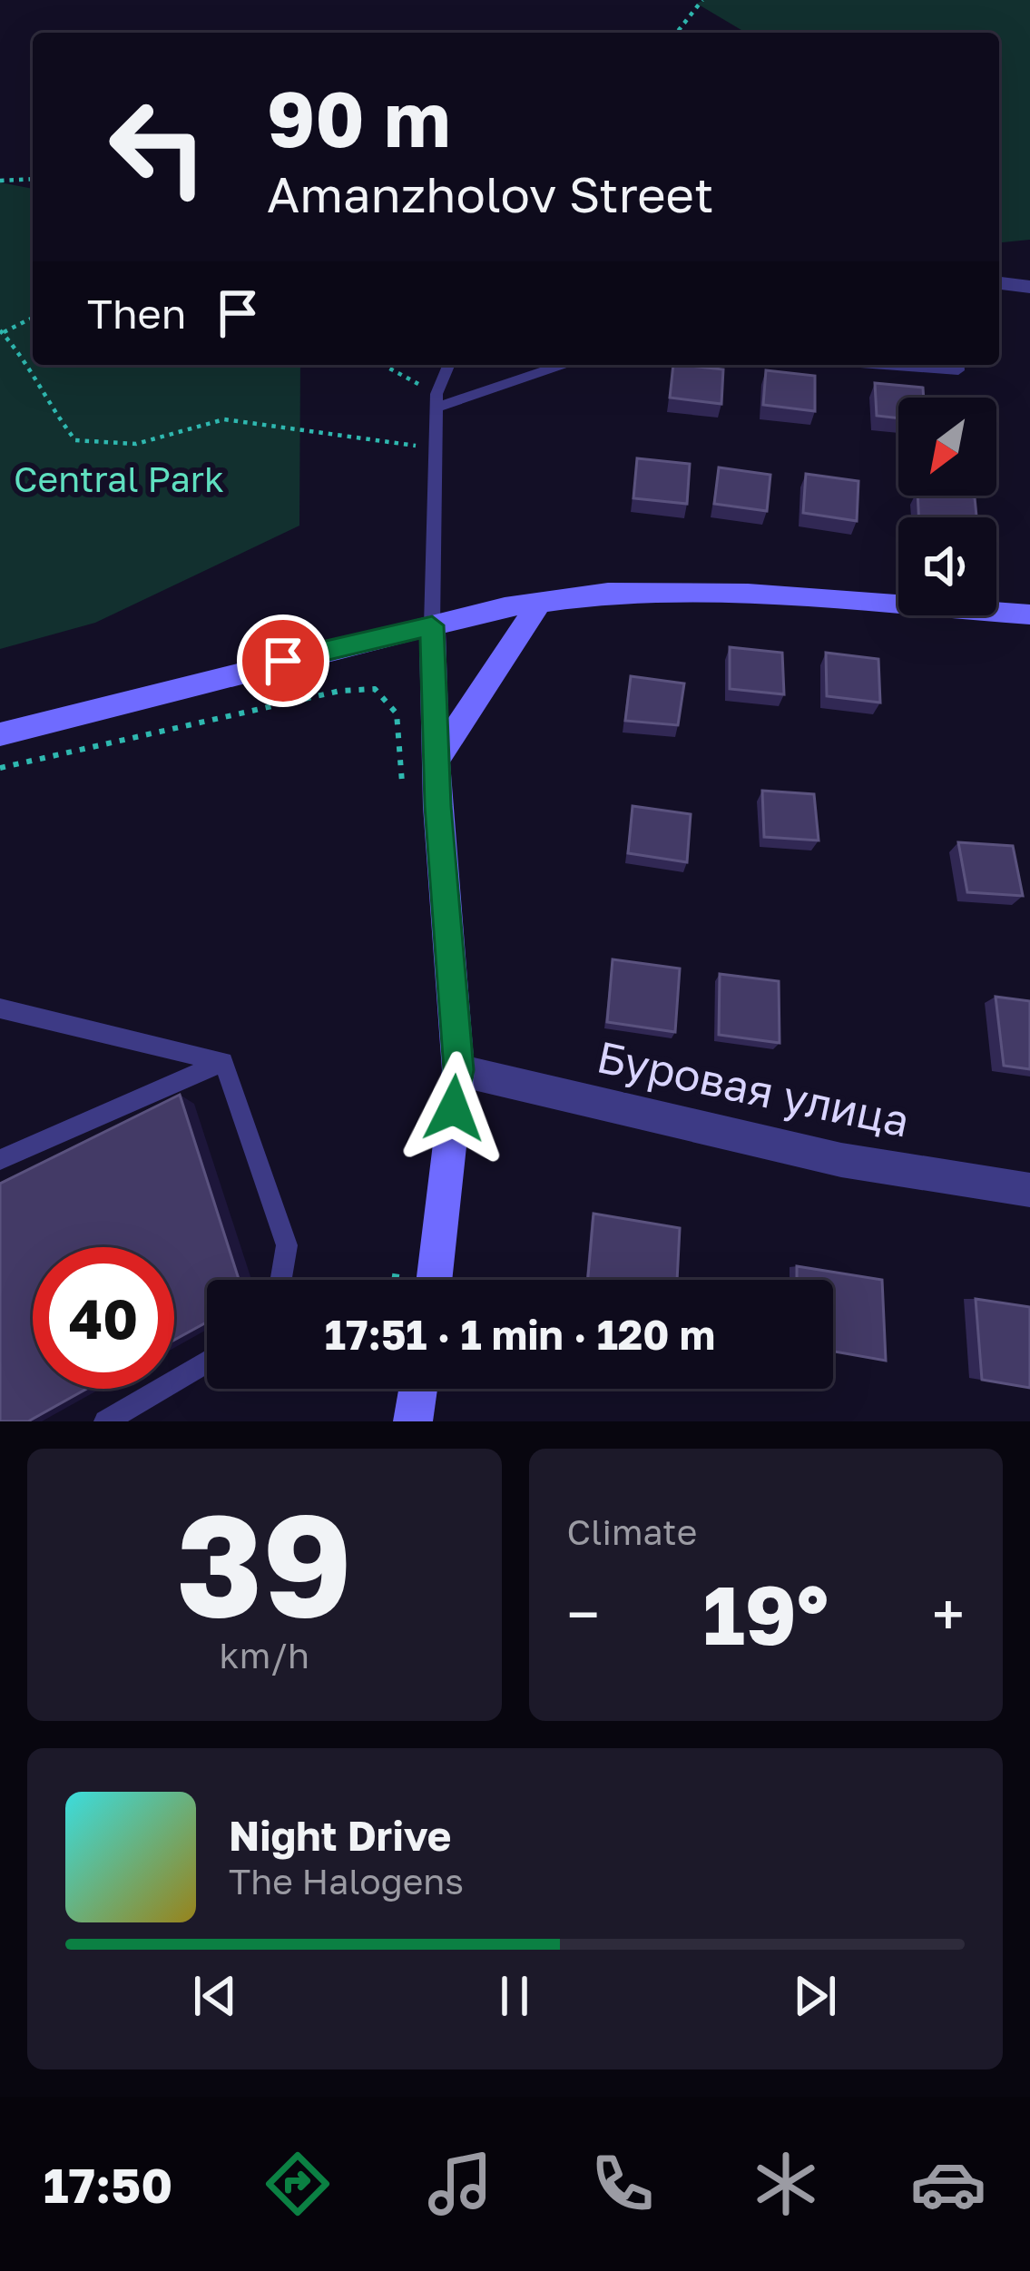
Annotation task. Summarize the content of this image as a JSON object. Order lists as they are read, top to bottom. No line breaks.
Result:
{"streets":{"street":["Буровая улица"]},"parks":["Central Park"],"north":"bottom left","page":{"turn":["90 m","Amanzholov Street"],"then":"Then","limit":"40","trip":"17:51 · 1 min · 120 m","tile":[["39","km/h"],"Climate"],"heat":["−","19°","+"],"song":["Night Drive","The Halogens"],"tabs":"17:50"}}
